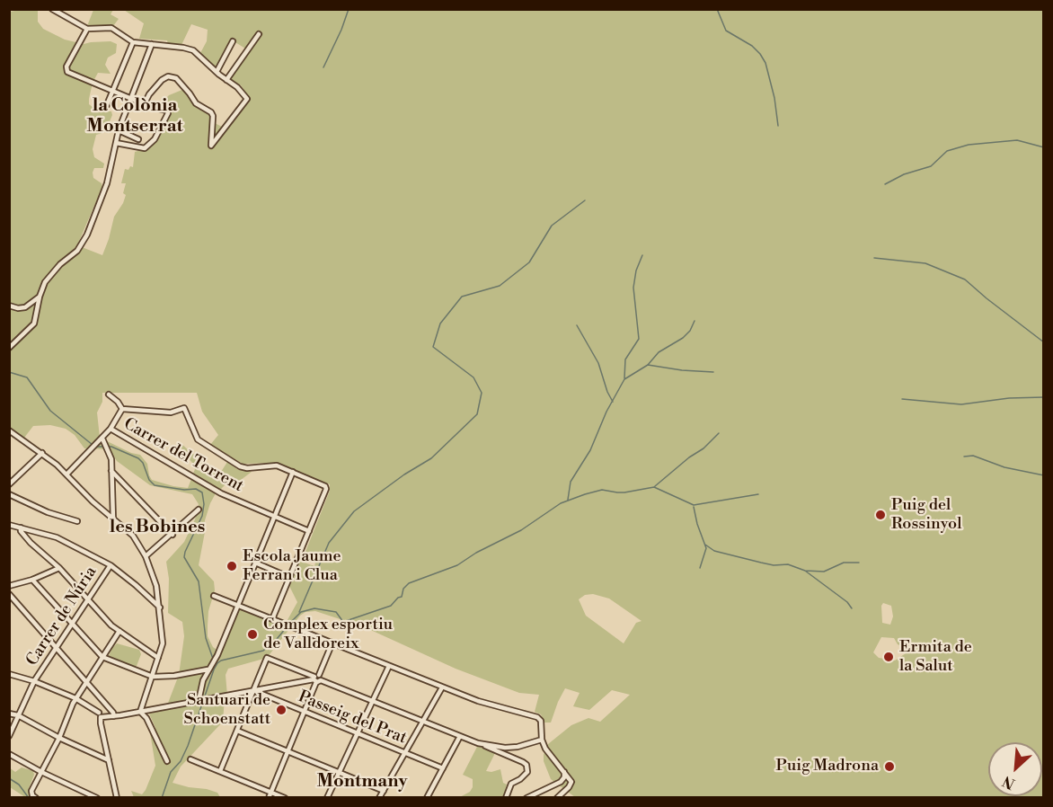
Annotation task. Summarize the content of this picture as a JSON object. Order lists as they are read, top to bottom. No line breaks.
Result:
{"streets":{"street":["Carrer del Torrent","Carrer de Núria","Passeig del Prat"]},"districts":["la Colònia Montserrat","les Bobines","Montmany"],"places":["Puig del Rossinyol","Escola Jaume Ferran i Clua","Complex esportiu de Valldoreix","Ermita de la Salut","Santuari de Schoenstatt","Puig Madrona"],"north":"bottom left"}
